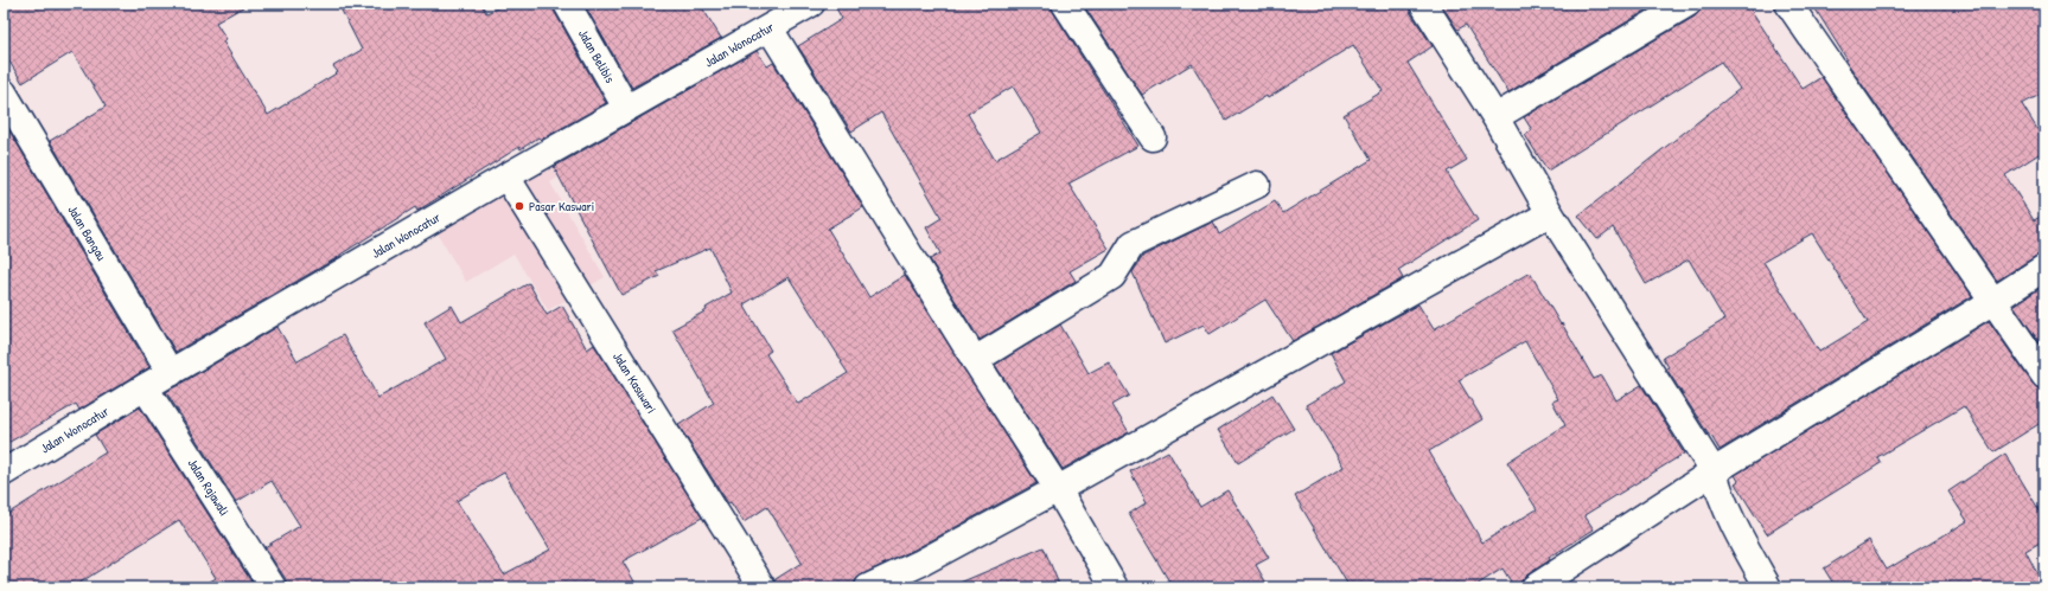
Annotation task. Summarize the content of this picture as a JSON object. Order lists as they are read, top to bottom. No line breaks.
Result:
{"streets":{"street":["Jalan Wonocatur","Jalan Belibis","Jalan Bangau","Jalan Kasuwari","Jalan Rajawali"]},"crossings":[["Jalan Wonocatur","Jalan Belibis"],["Jalan Wonocatur","Jalan Bangau"],["Jalan Wonocatur","Jalan Kasuwari"],["Jalan Wonocatur","Jalan Rajawali"]],"places":["Pasar Kaswari"]}
